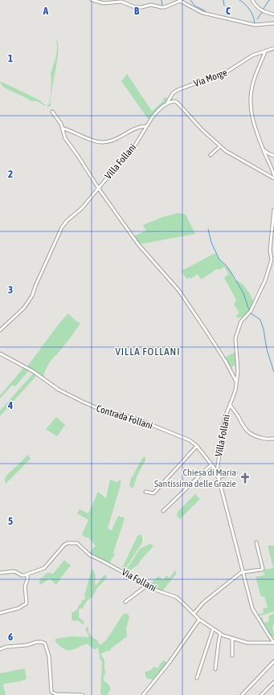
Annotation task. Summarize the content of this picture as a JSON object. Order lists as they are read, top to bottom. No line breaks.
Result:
{"streets":{"street":["Via Morge","Villa Follani","Contrada Follani","Via Follani"]},"crossings":[["Via Morge","Villa Follani"],["Villa Follani","Contrada Follani"],["Villa Follani","Via Follani"]],"districts":["VILLA FOLLANI"],"places":{"church":["Chiesa di Maria Santissima delle Grazie"]},"grid":{"columns":["A","B","C"],"rows":["1","2","3","4","5","6"]}}
